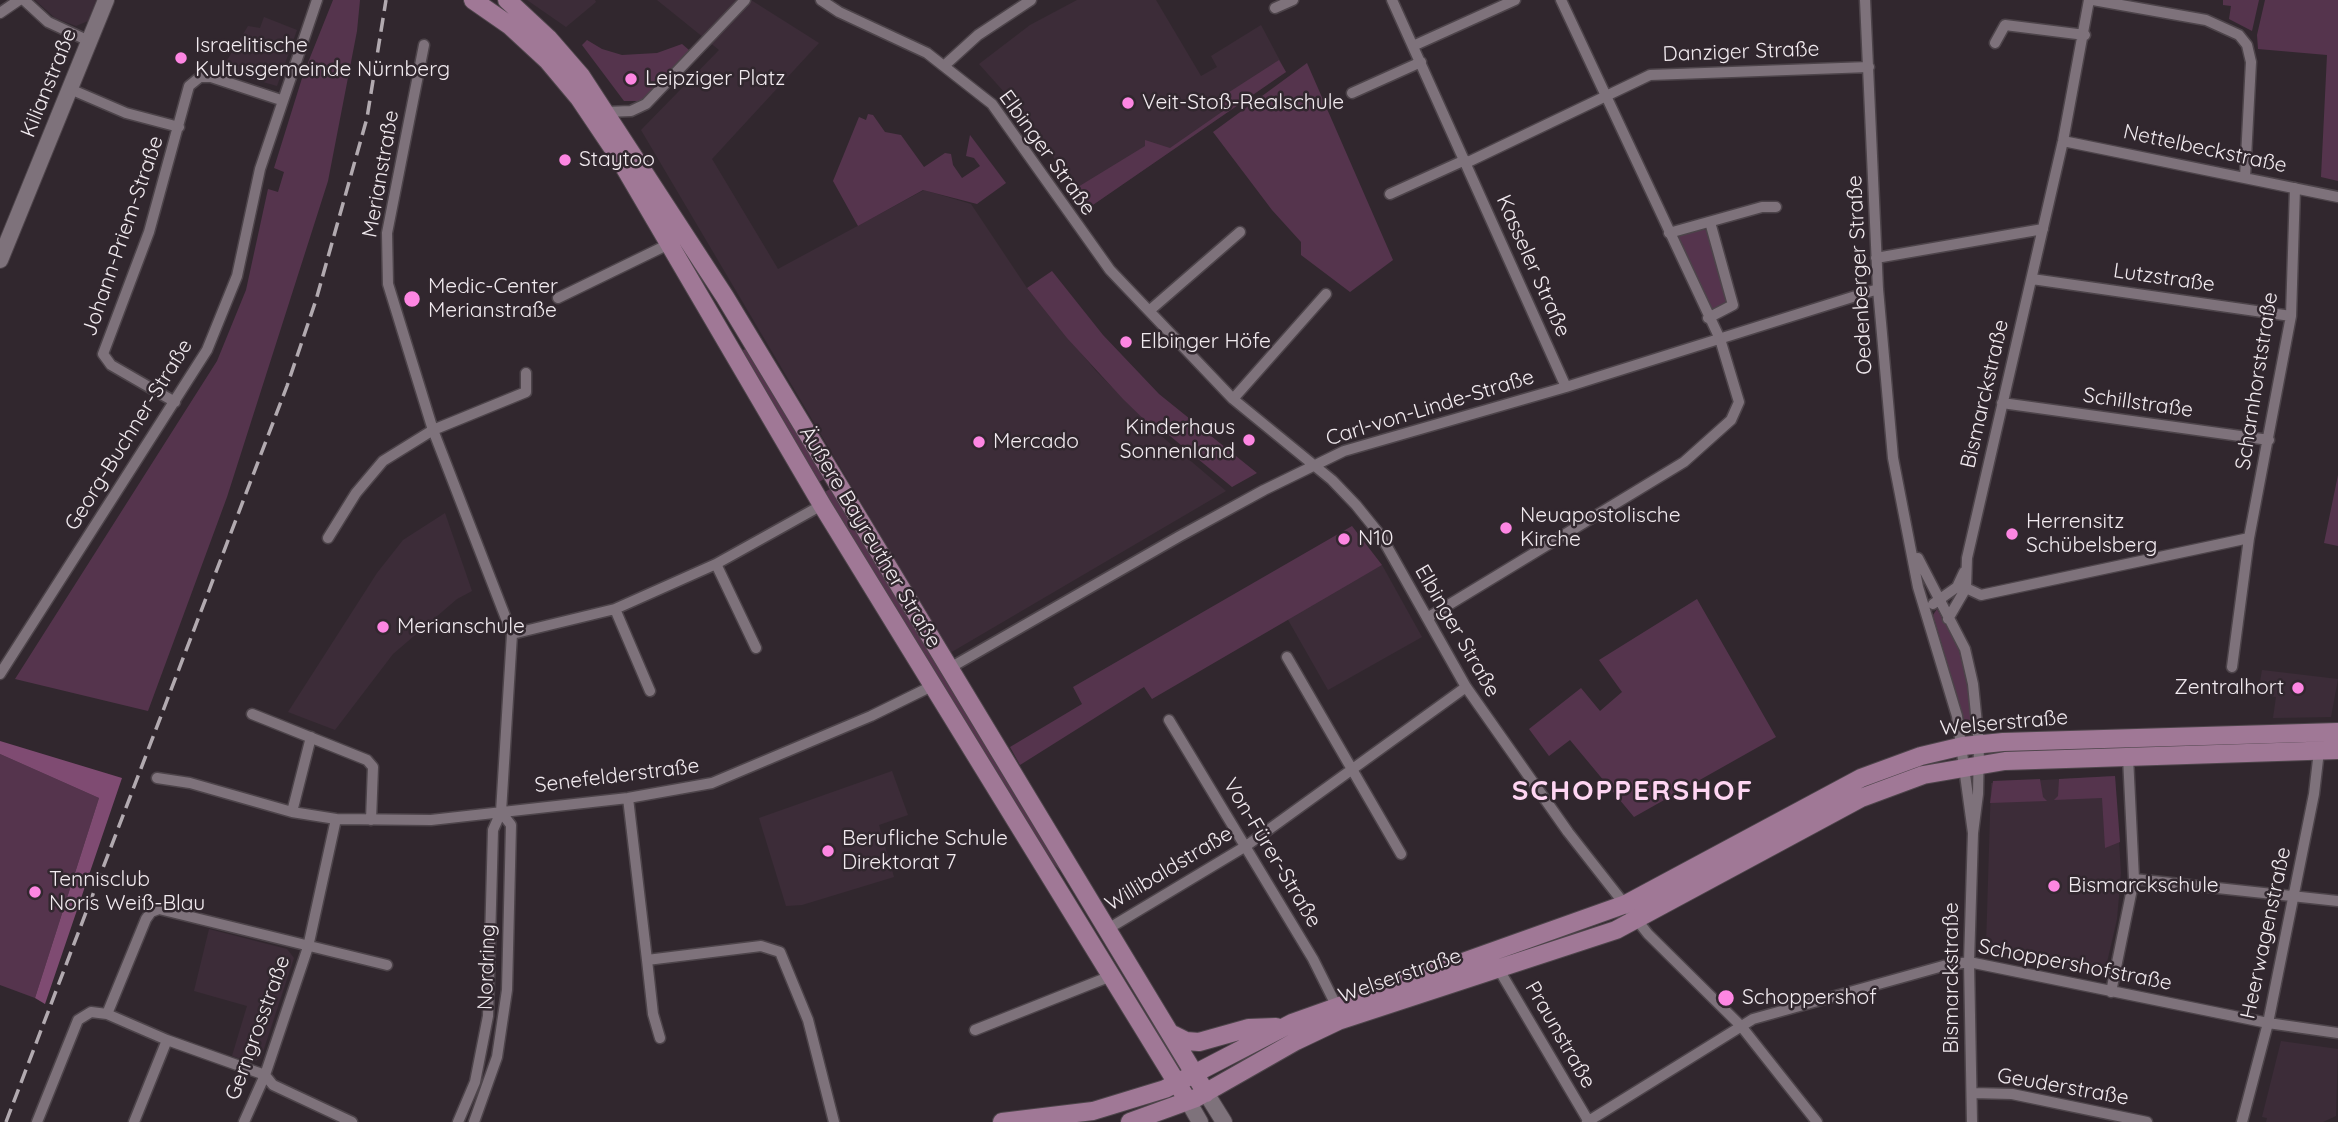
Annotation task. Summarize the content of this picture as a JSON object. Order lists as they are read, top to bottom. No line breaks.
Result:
{"streets":{"main road":["Kilianstraße","Äußere Bayreuther Straße","Welserstraße"],"street":["Danziger Straße","Nettelbeckstraße","Elbinger Straße","Merianstraße","Johann-Priem-Straße","Kasseler Straße","Oedenberger Straße","Lutzstraße","Scharnhorststraße","Bismarckstraße","Schillstraße","Carl-von-Linde-Straße","Georg-Buchner-Straße","Senefelderstraße","Von-Fürer-Straße","Willibaldstraße","Heerwagenstraße","Schoppershofstraße","Nordring","Gerngrosstraße","Praunstraße","Geuderstraße"]},"crossings":[["Danziger Straße","Kasseler Straße"],["Danziger Straße","Oedenberger Straße"],["Nettelbeckstraße","Scharnhorststraße"],["Nettelbeckstraße","Bismarckstraße"],["Elbinger Straße","Carl-von-Linde-Straße"],["Elbinger Straße","Welserstraße"],["Elbinger Straße","Willibaldstraße"],["Merianstraße","Nordring"],["Johann-Priem-Straße","Georg-Buchner-Straße"],["Kasseler Straße","Carl-von-Linde-Straße"],["Oedenberger Straße","Bismarckstraße"],["Oedenberger Straße","Carl-von-Linde-Straße"],["Lutzstraße","Scharnhorststraße"],["Lutzstraße","Bismarckstraße"],["Scharnhorststraße","Schillstraße"],["Bismarckstraße","Schillstraße"],["Bismarckstraße","Welserstraße"],["Bismarckstraße","Schoppershofstraße"],["Bismarckstraße","Geuderstraße"],["Carl-von-Linde-Straße","Äußere Bayreuther Straße"],["Äußere Bayreuther Straße","Welserstraße"],["Äußere Bayreuther Straße","Senefelderstraße"],["Äußere Bayreuther Straße","Willibaldstraße"],["Welserstraße","Von-Fürer-Straße"],["Welserstraße","Heerwagenstraße"],["Welserstraße","Praunstraße"],["Senefelderstraße","Nordring"],["Senefelderstraße","Gerngrosstraße"],["Von-Fürer-Straße","Willibaldstraße"],["Heerwagenstraße","Schoppershofstraße"],["Schoppershofstraße","Praunstraße"]],"districts":["SCHOPPERSHOF"],"places":["Israelitische Kultusgemeinde Nürnberg","Leipziger Platz","Veit-Stoß-Realschule","Staytoo","Medic-Center Merianstraße","Elbinger Höfe","Kinderhaus Sonnenland","Mercado","Neuapostolische Kirche","Herrensitz Schübelsberg","N10","Merianschule","Zentralhort","Berufliche Schule Direktorat 7","Bismarckschule","Tennisclub Noris Weiß-Blau","Schoppershof"]}
